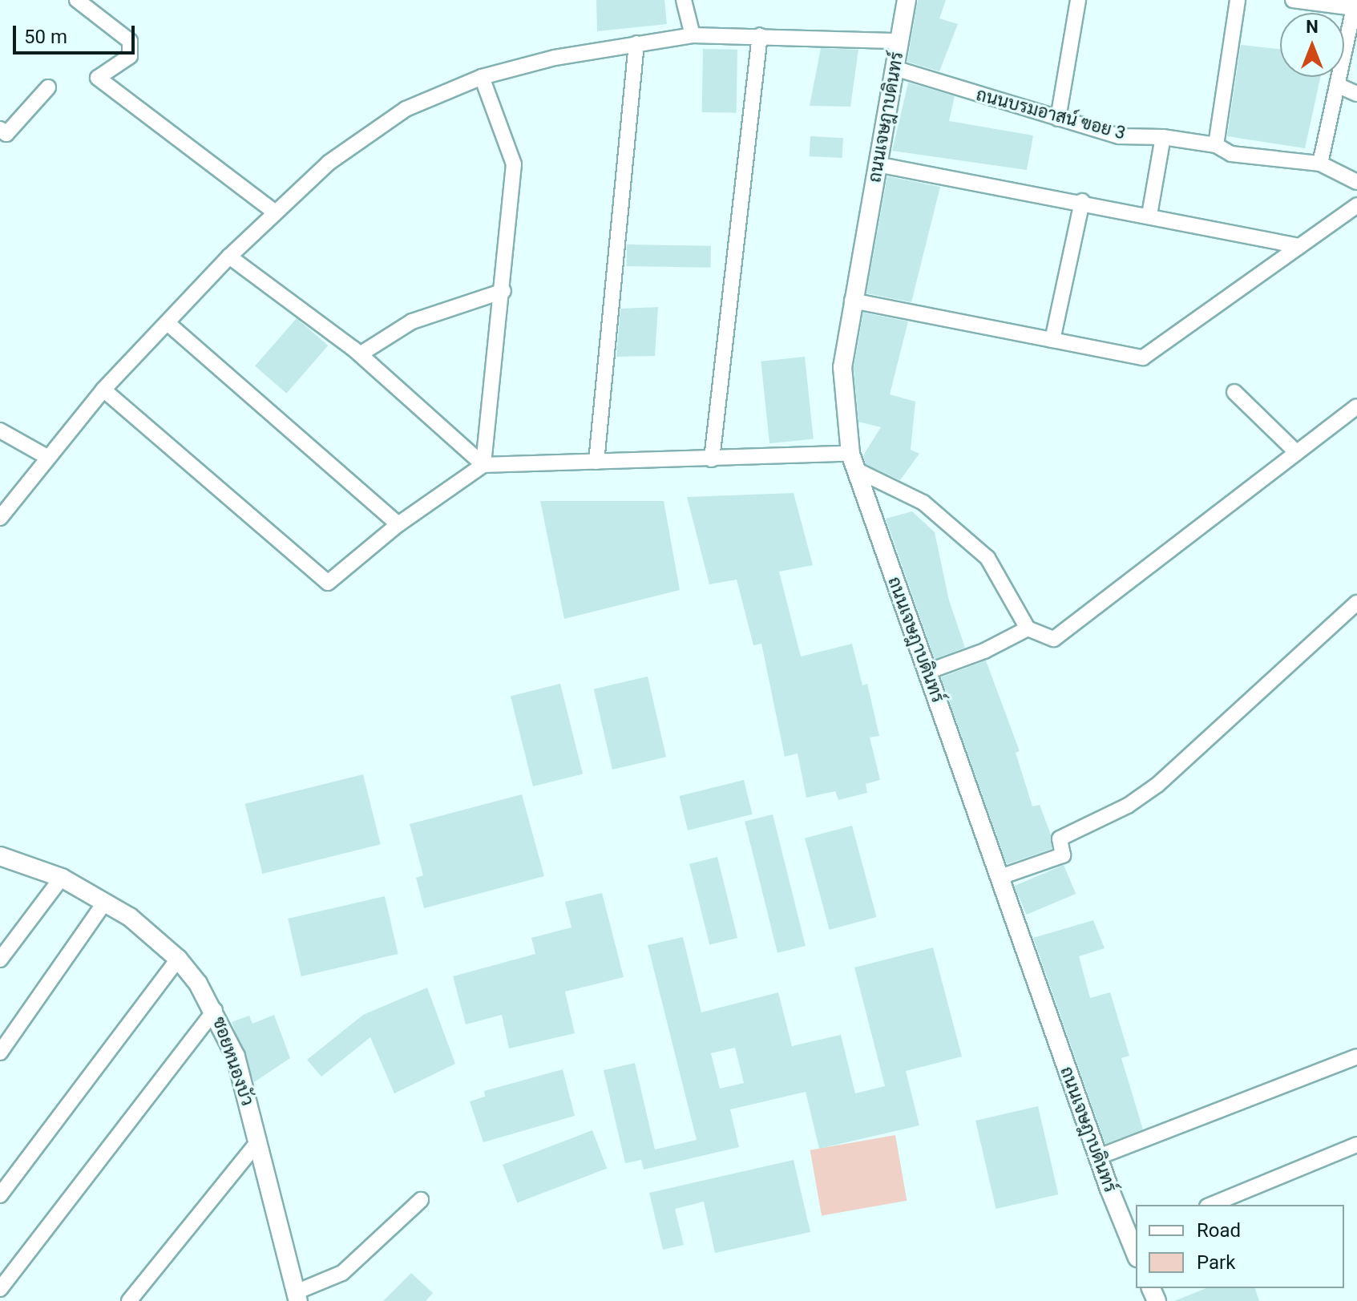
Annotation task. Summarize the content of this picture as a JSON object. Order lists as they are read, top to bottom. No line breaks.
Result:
{"streets":{"street":["ถนนบรมอาสน์ ฃอย 3","ถนนเจษฎาบดินทร์","ซอยหนองบัว"]},"crossings":[["ถนนบรมอาสน์ ฃอย 3","ถนนเจษฎาบดินทร์"]],"legend":["Road","Park"],"scale_bar":"50 m","north":"top"}
